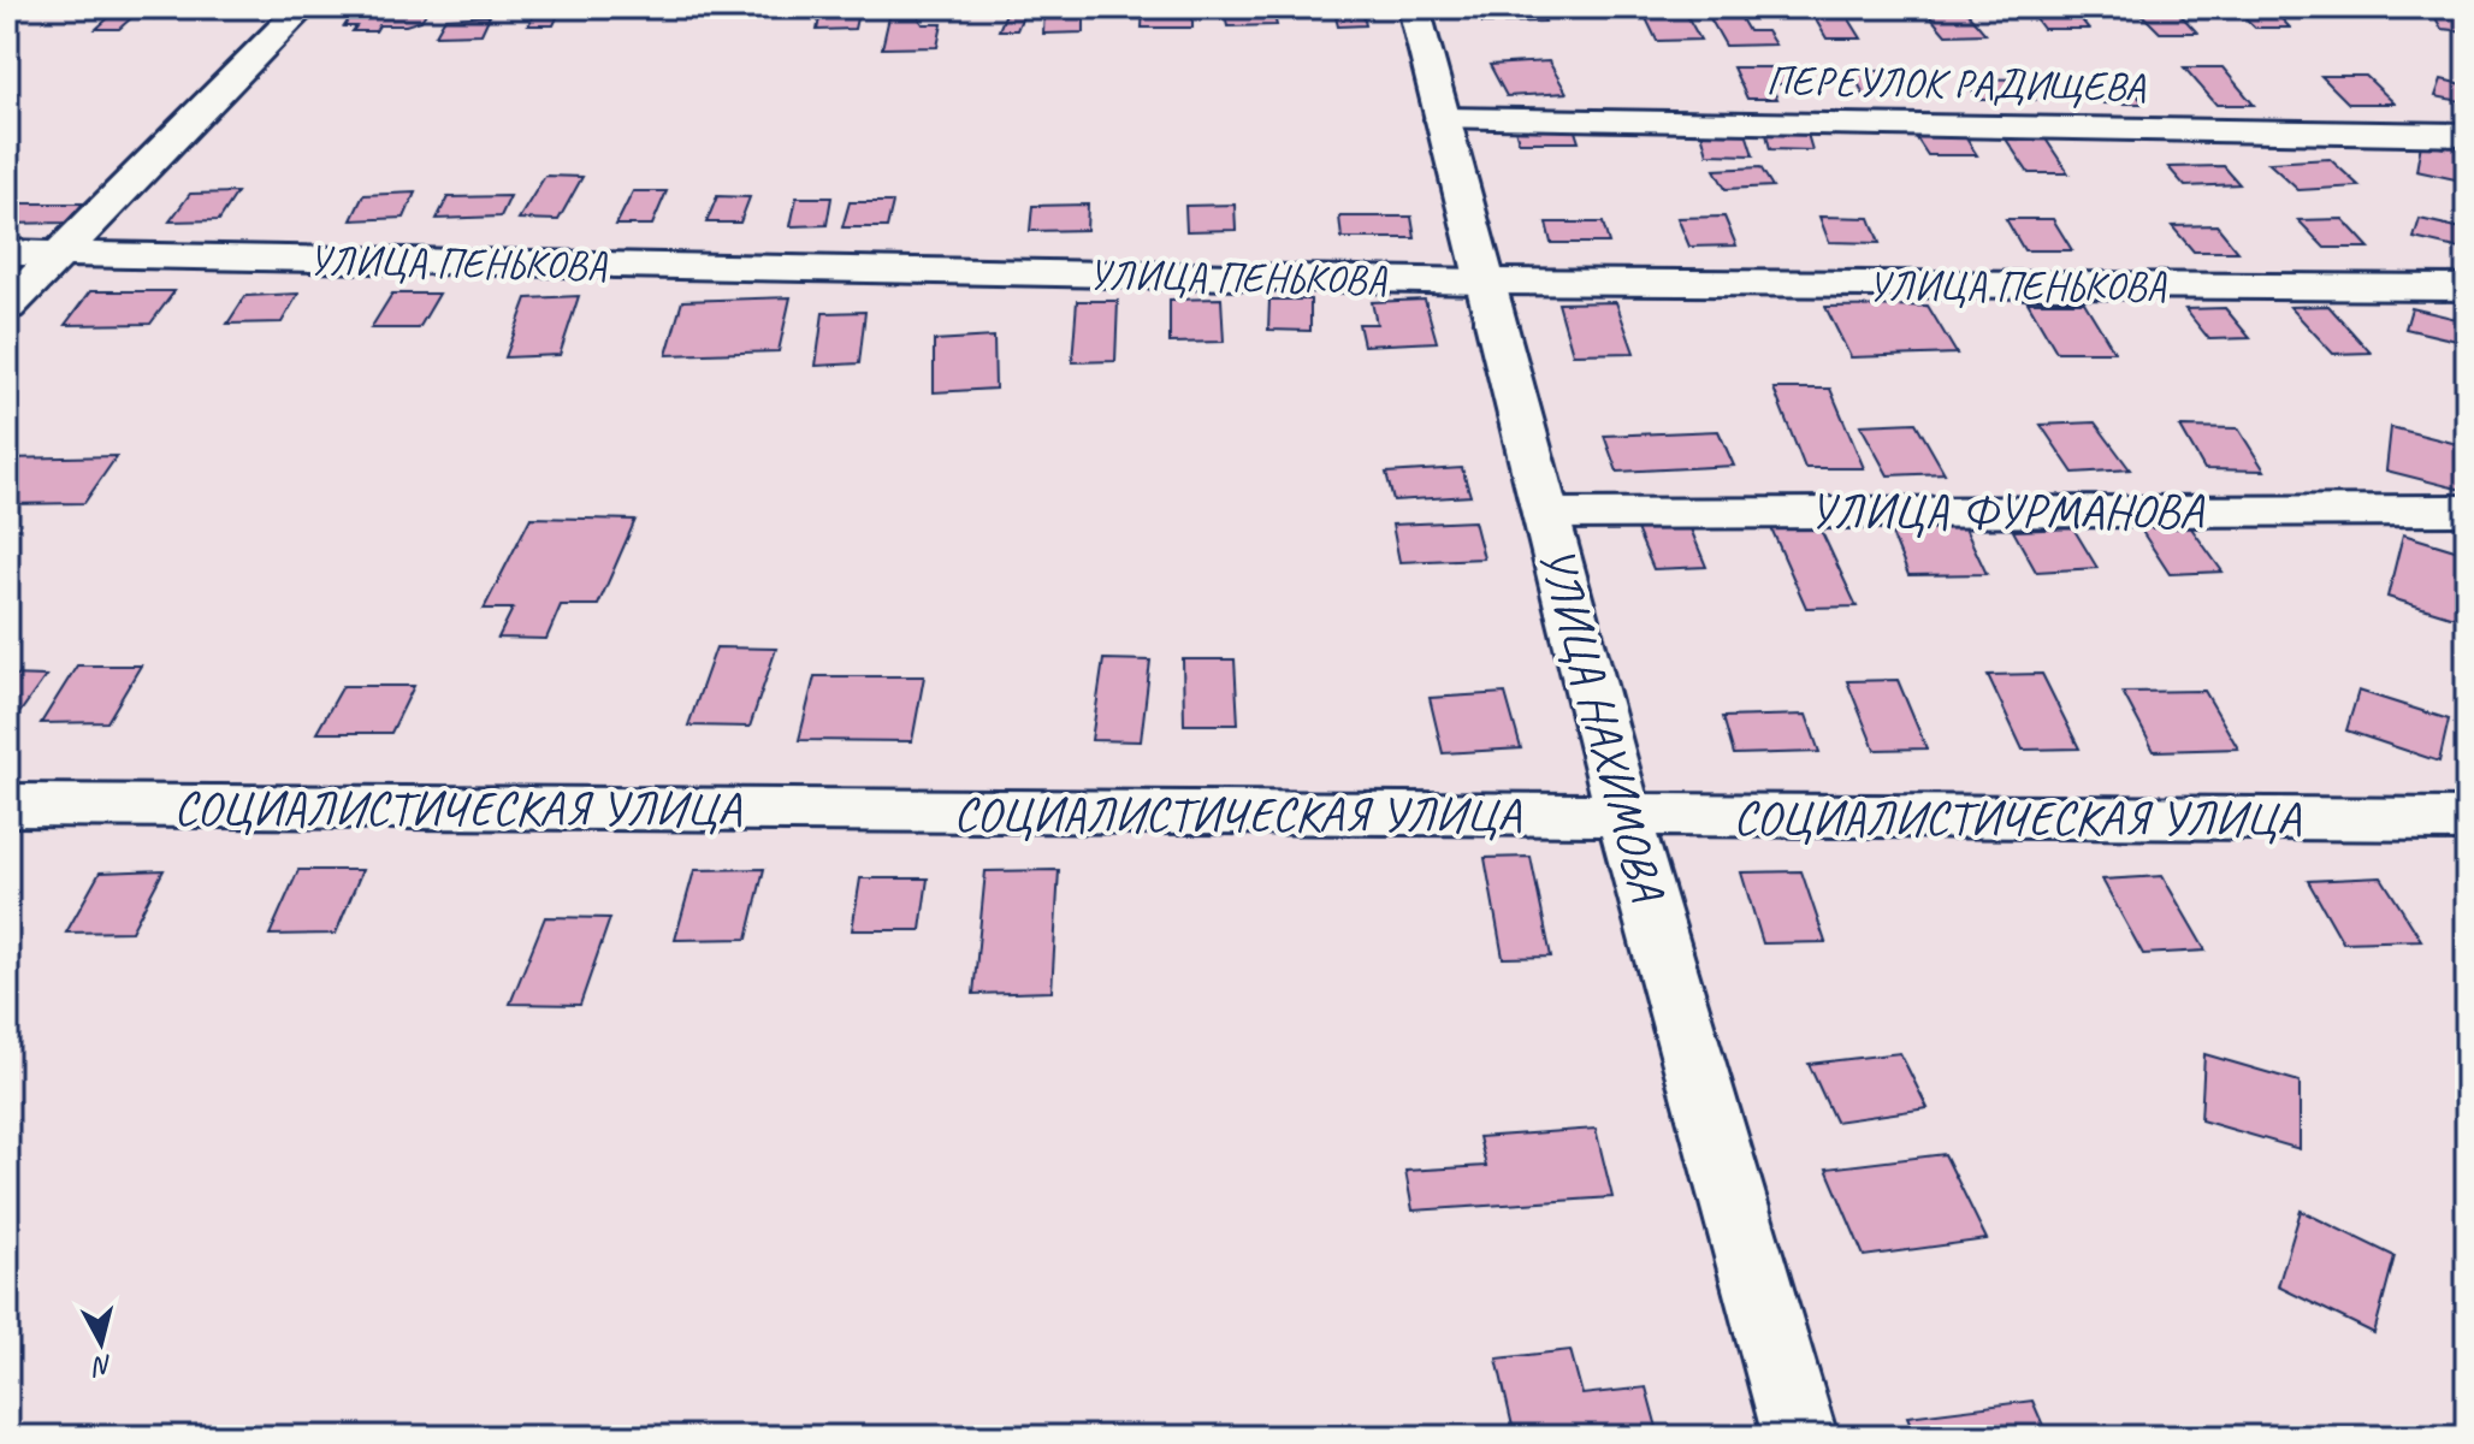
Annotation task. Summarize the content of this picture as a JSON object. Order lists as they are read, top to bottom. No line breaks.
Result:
{"streets":{"street":["ПЕРЕУЛОК РАДИЩЕВА","УЛИЦА ПЕНЬКОВА","УЛИЦА ФУРМАНОВА","УЛИЦА НАХИМОВА","СОЦИАЛИСТИЧЕСКАЯ УЛИЦА"]},"crossings":[["ПЕРЕУЛОК РАДИЩЕВА","УЛИЦА НАХИМОВА"],["УЛИЦА ПЕНЬКОВА","УЛИЦА НАХИМОВА"],["УЛИЦА ФУРМАНОВА","УЛИЦА НАХИМОВА"],["УЛИЦА НАХИМОВА","СОЦИАЛИСТИЧЕСКАЯ УЛИЦА"]],"north":"bottom"}
